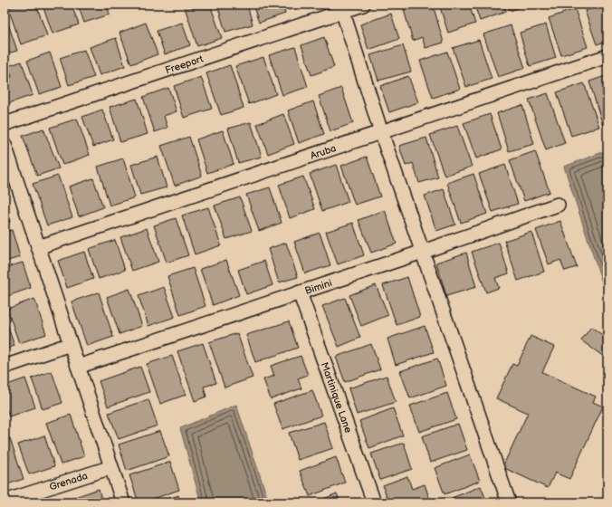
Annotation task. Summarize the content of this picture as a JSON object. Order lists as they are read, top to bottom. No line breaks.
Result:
{"streets":{"street":["Freeport","Aruba","Bimini","Martinique Lane","Grenada"]},"crossings":[["Bimini","Martinique Lane"]]}
